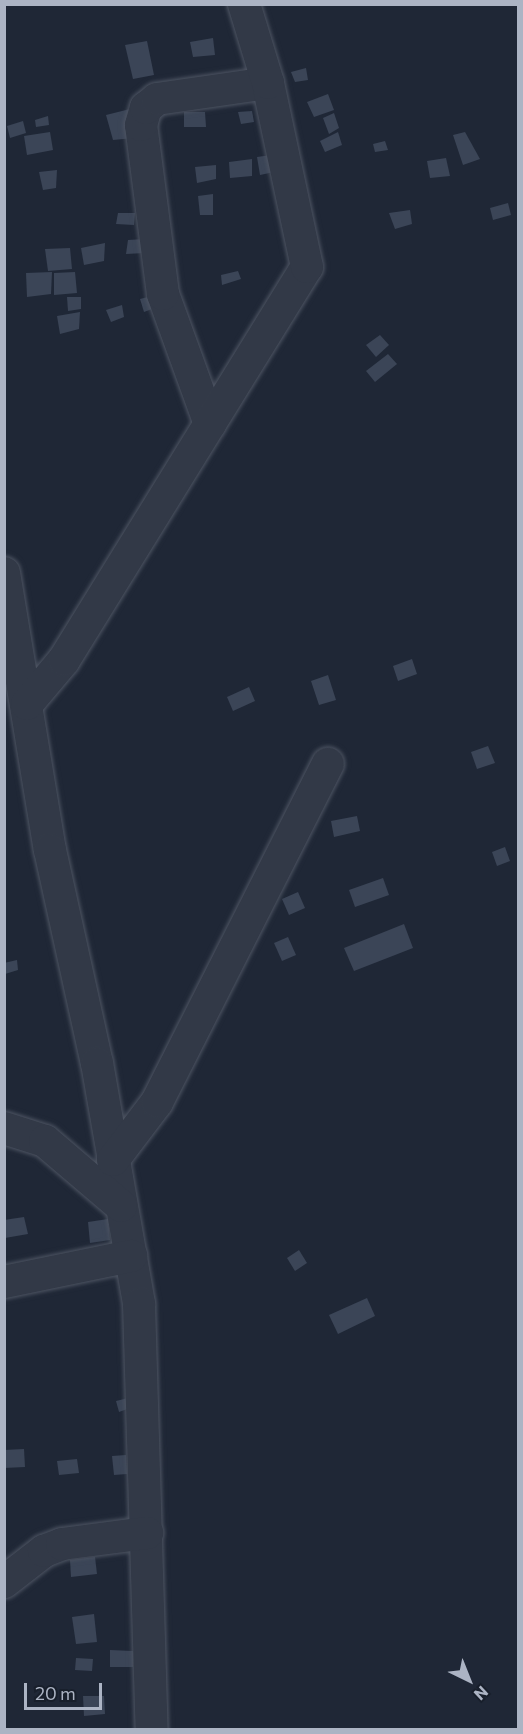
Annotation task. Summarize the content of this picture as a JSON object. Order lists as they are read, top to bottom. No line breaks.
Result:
{"scale_bar":"20 m","north":"bottom right"}
